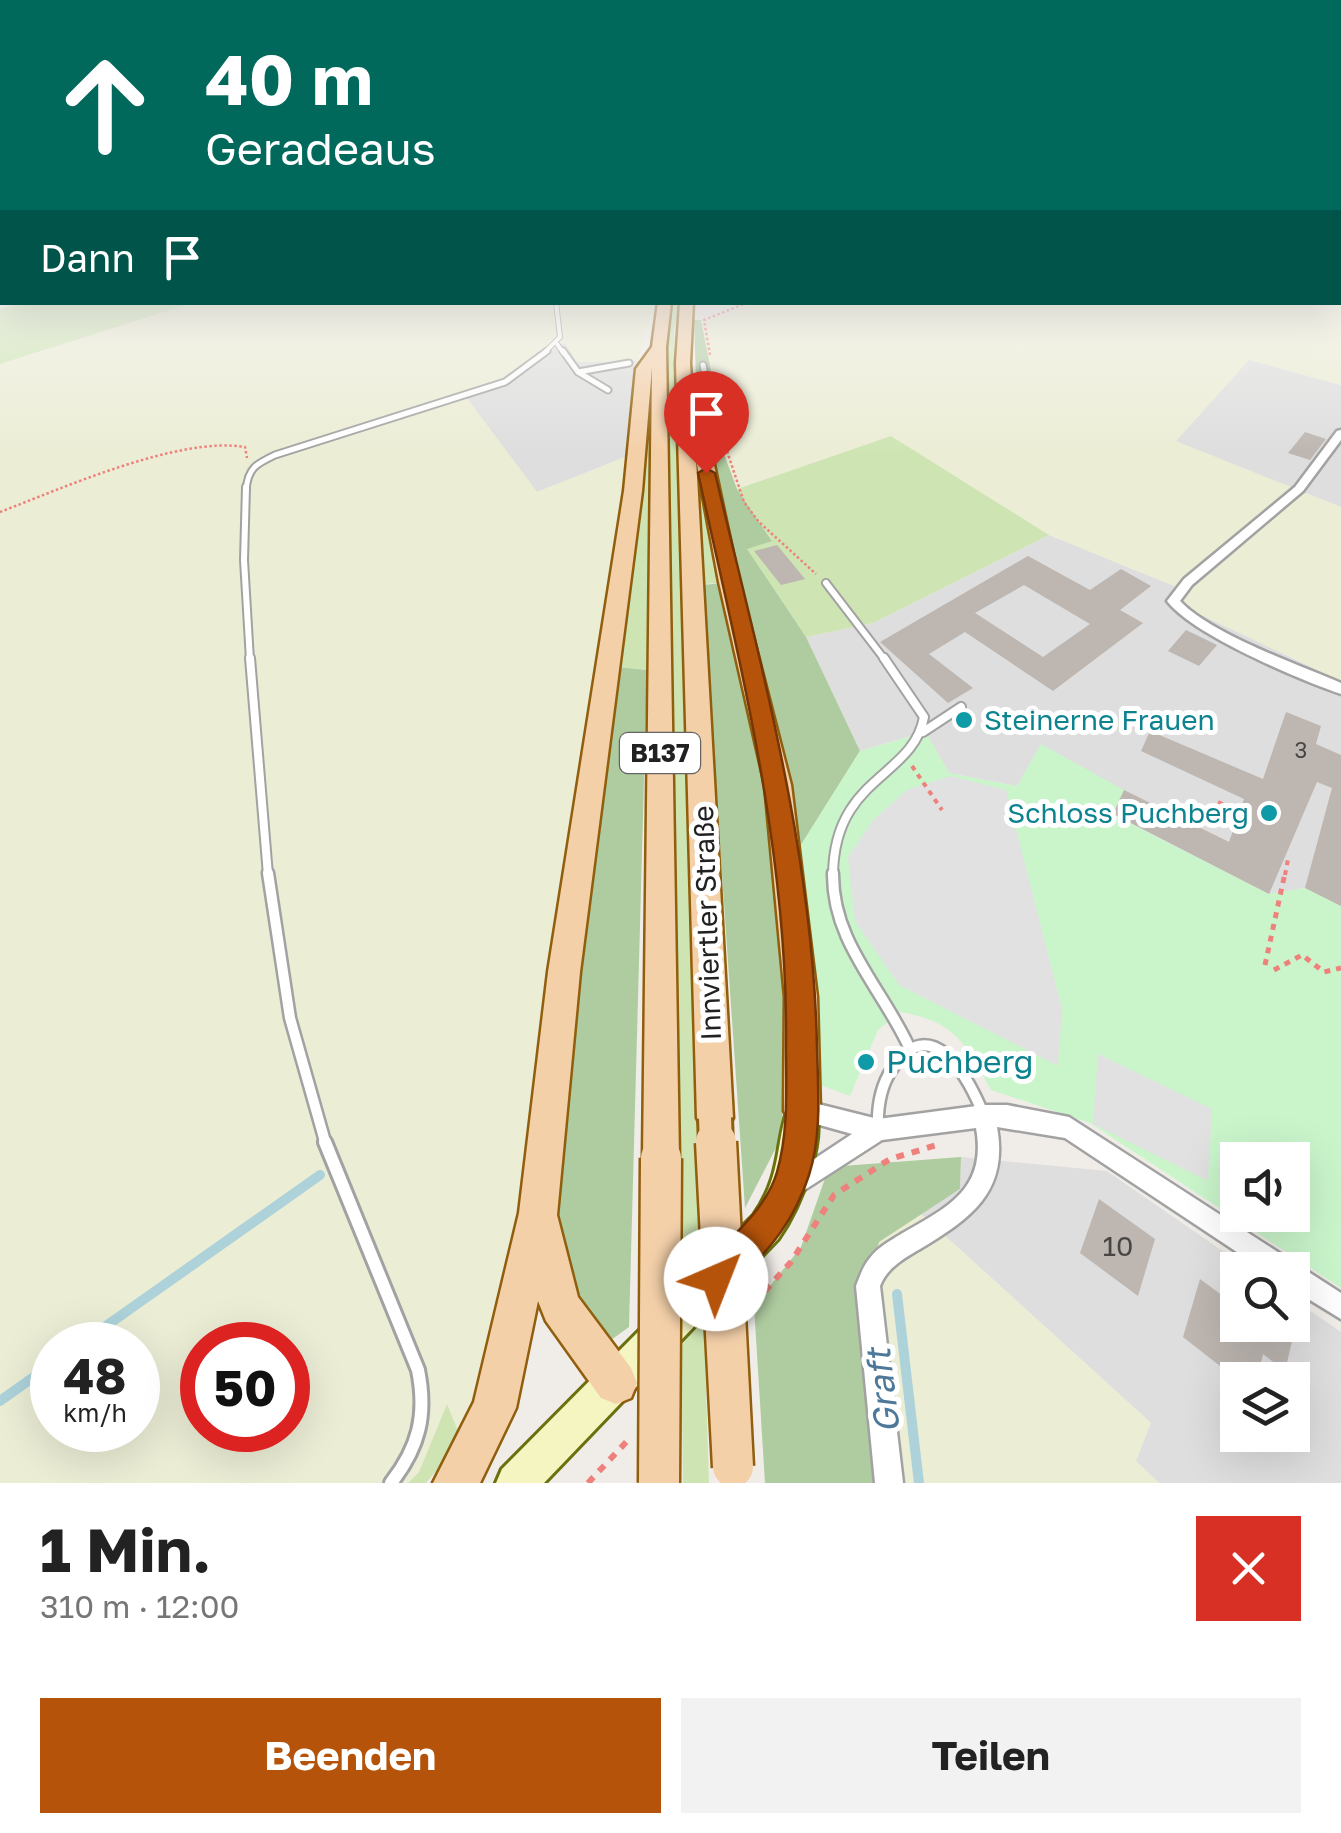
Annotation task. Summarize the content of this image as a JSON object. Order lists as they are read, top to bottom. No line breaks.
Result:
{"streets":{"main road":["B137","Innviertler Straße"]},"water":["Graft"],"places":["Steinerne Frauen","Schloss Puchberg","Puchberg"],"house_numbers":["3","10"],"page":{"turn":["40 m","Geradeaus"],"then":"Dann","speed":"48 km/h","limit":"50","heading":["1 Min.","310 m · 12:00"],"buttons":["Beenden","Teilen"]}}
